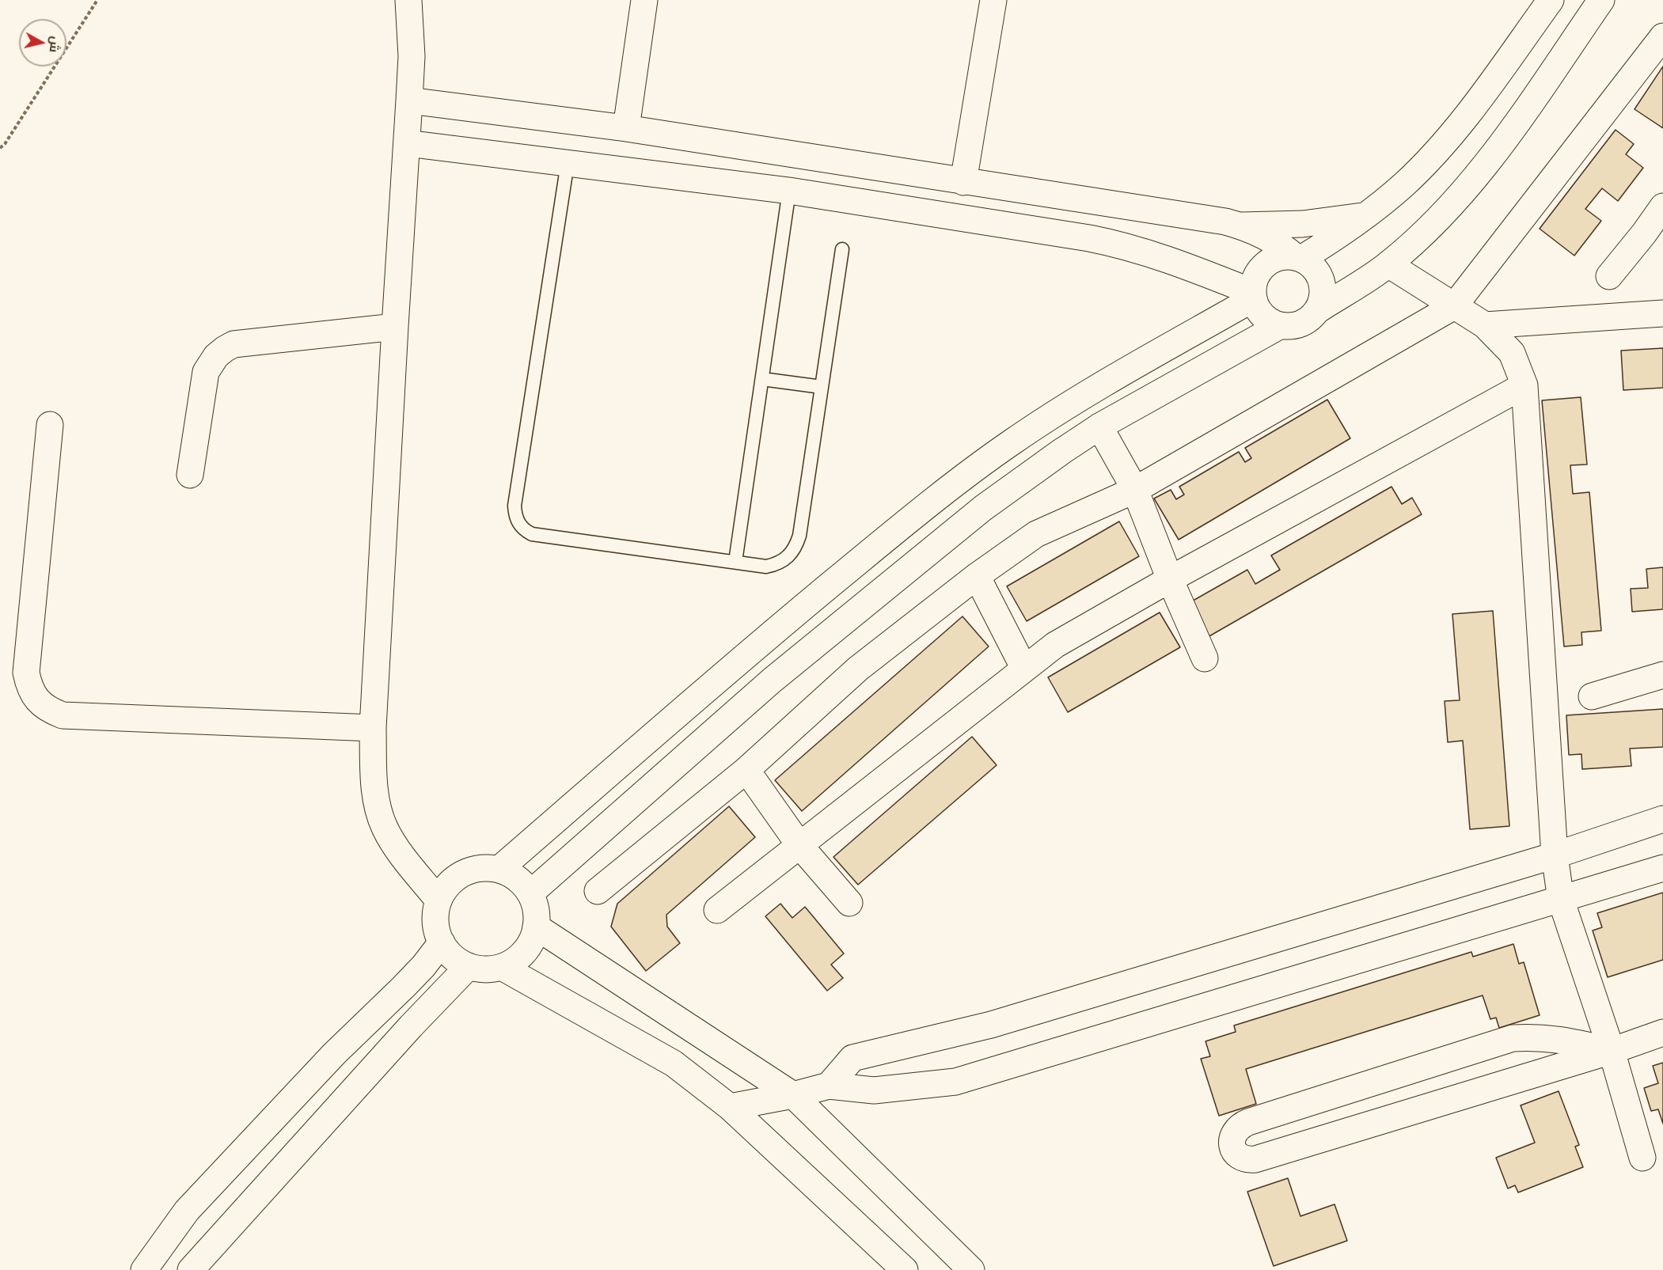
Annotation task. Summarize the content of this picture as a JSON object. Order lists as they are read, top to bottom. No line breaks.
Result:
{"north":"right"}
